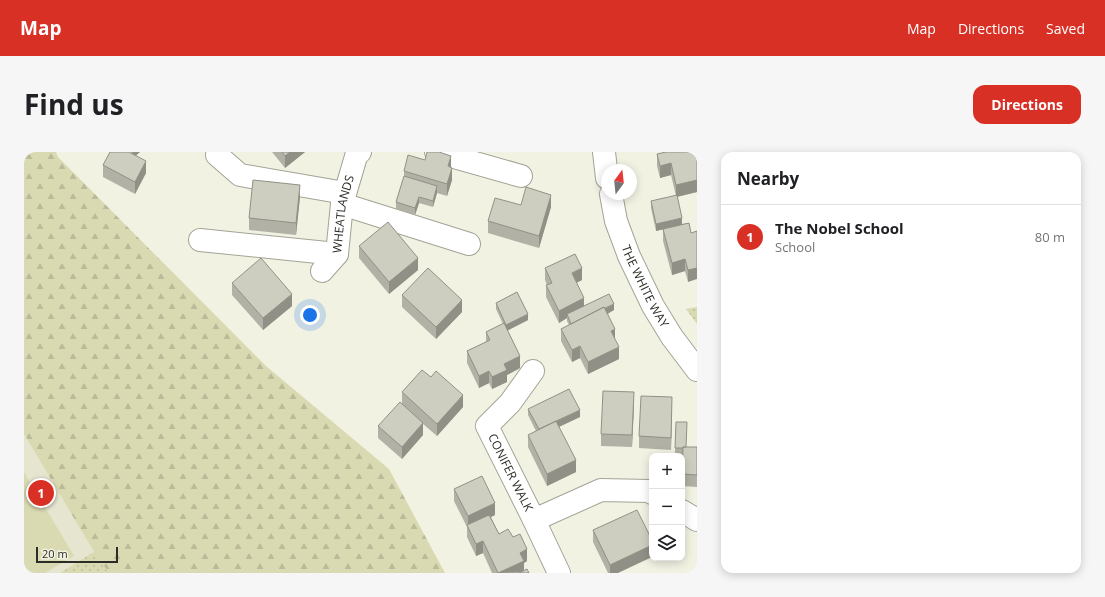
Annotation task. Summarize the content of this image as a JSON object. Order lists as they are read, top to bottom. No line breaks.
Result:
{"streets":{"street":["WHEATLANDS","THE WHITE WAY","CONIFER WALK"]},"scale_bar":"20 m","north":"top","page":{"header":"Map","nav":["Map","Directions","Saved"],"title":"Find us","buttons":"Directions","heading":"Nearby","list":[{"mark":"1","name":"The Nobel School","note":"School","value":"80 m"}],"map_buttons":["+","−"],"pins":"1","scale":"20 m"}}
